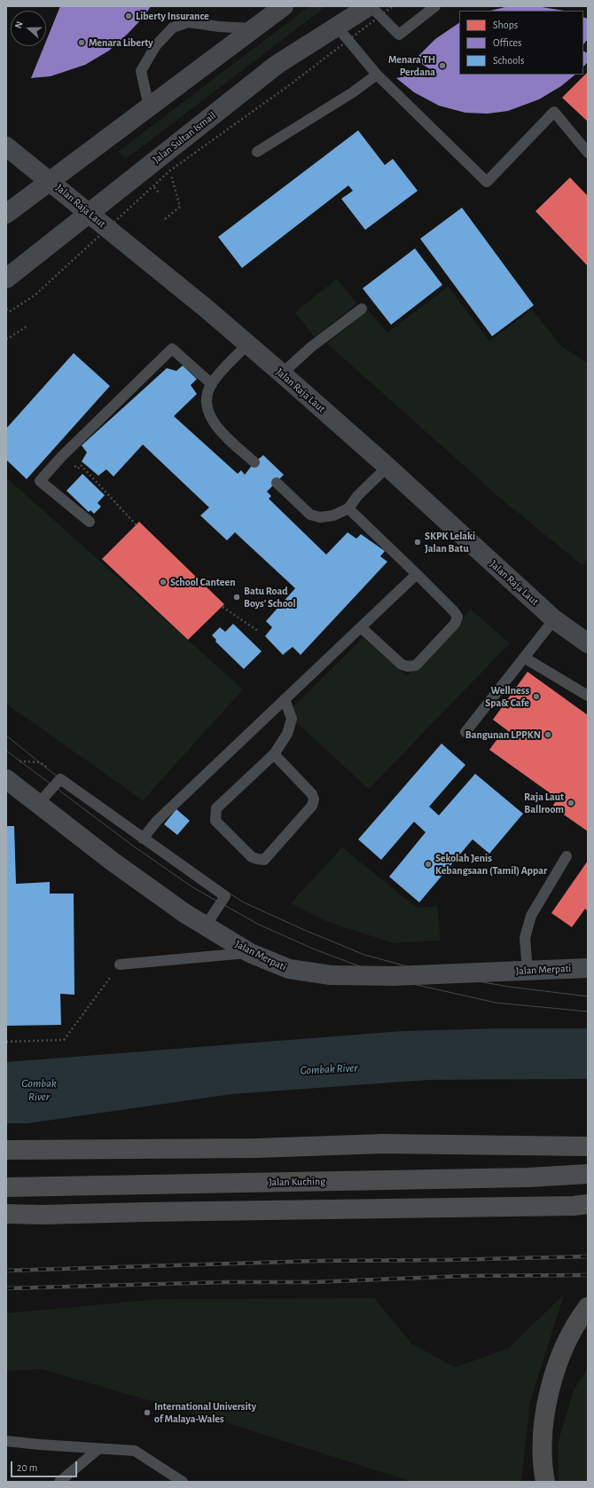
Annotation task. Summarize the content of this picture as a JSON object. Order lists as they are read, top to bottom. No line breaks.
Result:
{"streets":{"highway":["Jalan Kuching"],"main road":["Jalan Sultan Ismail","Jalan Raja Laut"],"street":["Jalan Merpati"]},"crossings":[["Jalan Sultan Ismail","Jalan Raja Laut"]],"water":["Gombak River"],"places":["Liberty Insurance","Menara Liberty","Menara TH Perdana","SKPK Lelaki Jalan Batu","School Canteen","Batu Road Boys' School","Wellness Spa& Cafe","Bangunan LPPKN","Raja Laut Ballroom","Sekolah Jenis Kebangsaan (Tamil) Appar","International University of Malaya-Wales"],"legend":["Shops","Offices","Schools"],"scale_bar":"20 m","north":"left"}
